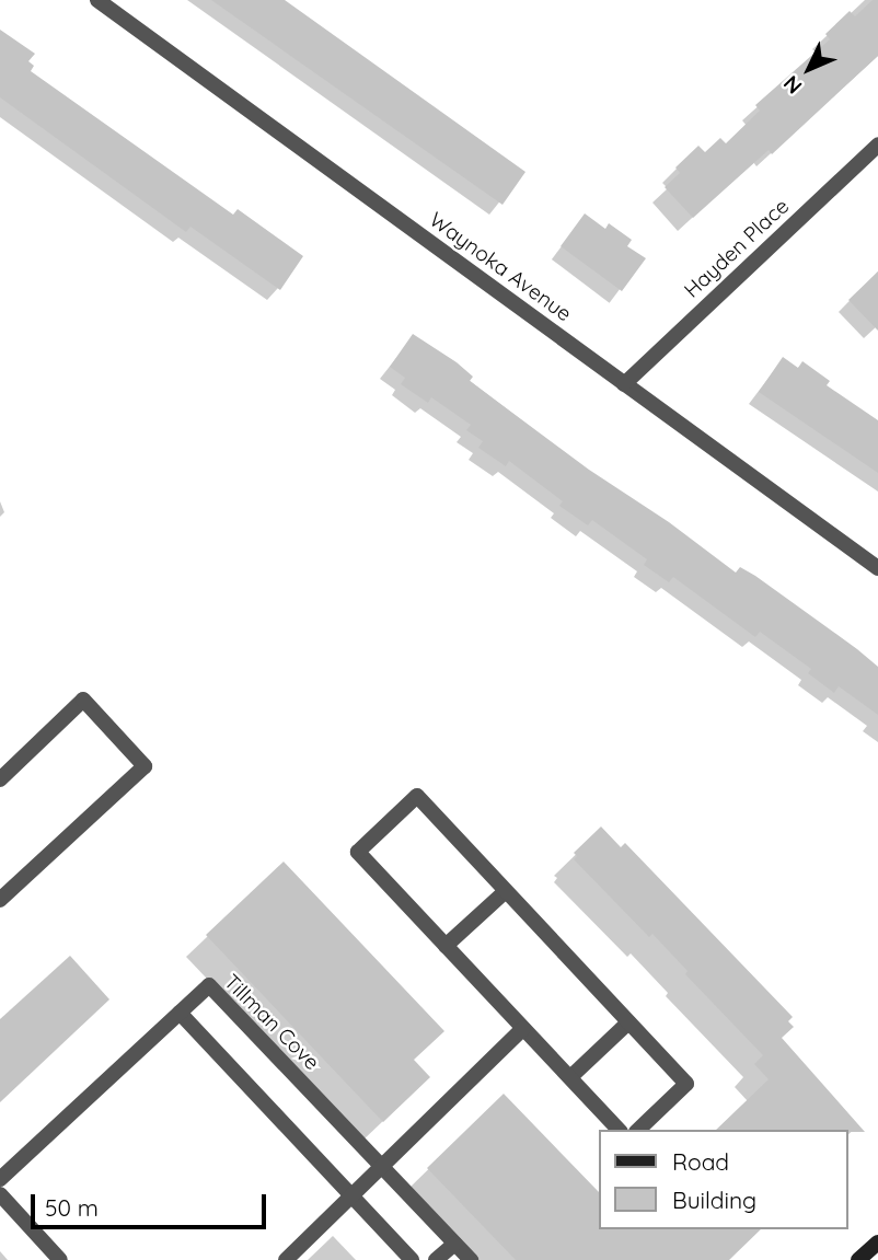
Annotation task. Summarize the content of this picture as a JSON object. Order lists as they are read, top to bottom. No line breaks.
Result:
{"streets":{"street":["Hayden Place","Waynoka Avenue","Tillman Cove"]},"crossings":[["Hayden Place","Waynoka Avenue"]],"legend":["Road","Building"],"scale_bar":"50 m","north":"bottom left"}
